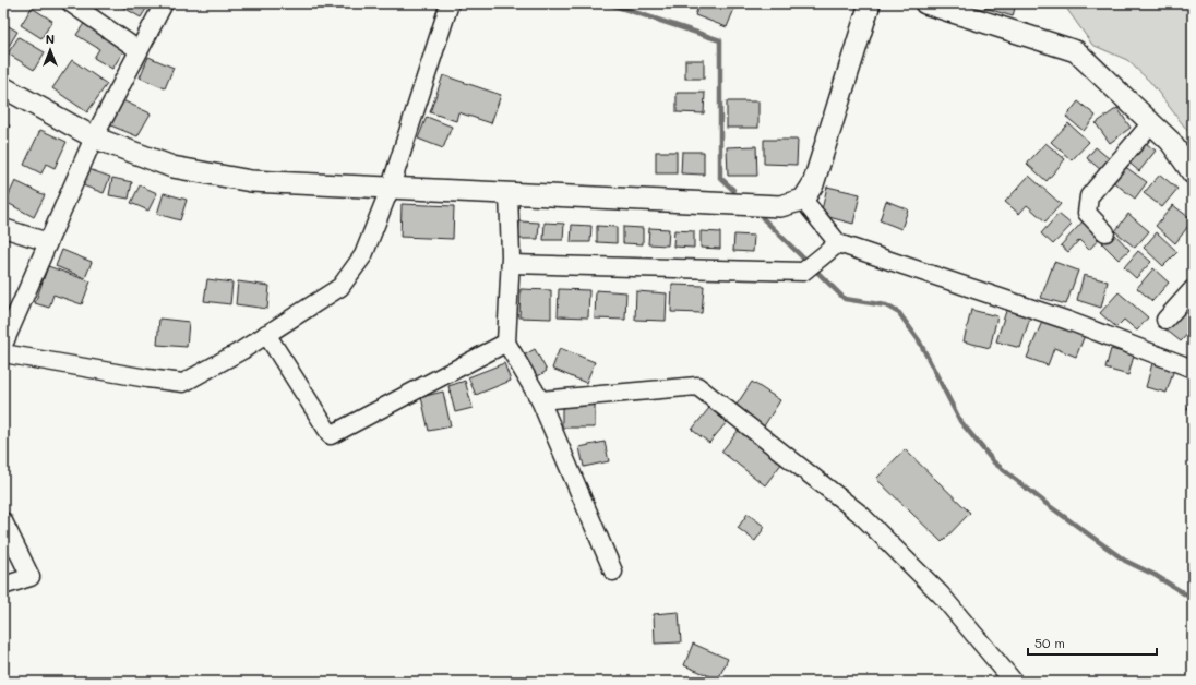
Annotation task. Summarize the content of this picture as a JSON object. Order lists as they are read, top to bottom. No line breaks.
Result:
{"scale_bar":"50 m","north":"top"}
